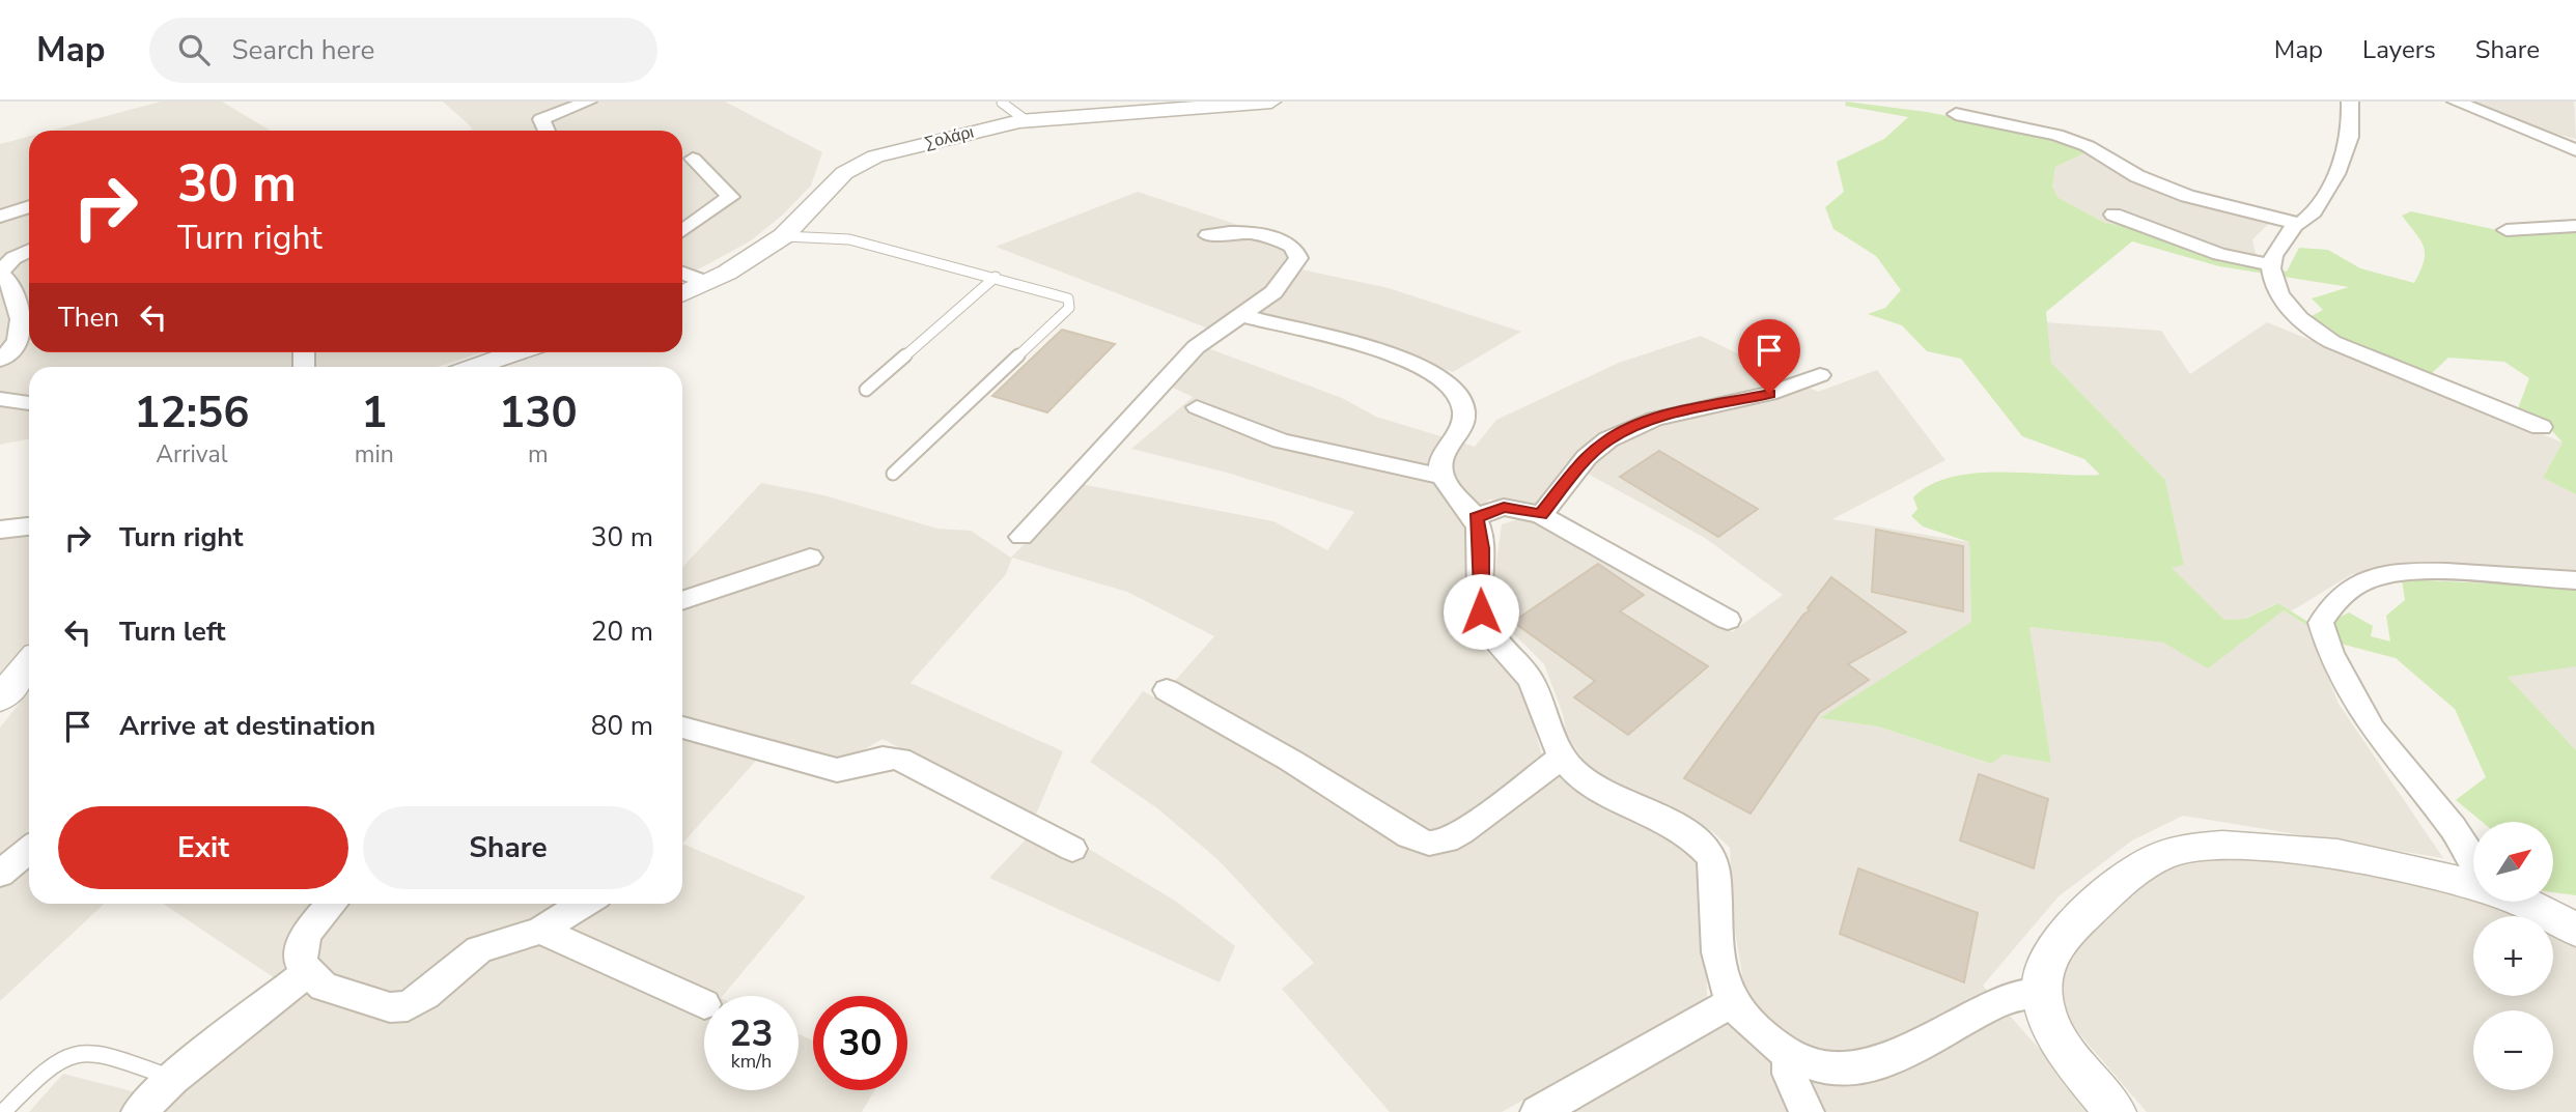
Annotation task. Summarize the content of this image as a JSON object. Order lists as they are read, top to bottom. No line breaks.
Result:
{"streets":{"street":["Σολάρι"]},"north":"top right","page":{"header":"Map","search":"Search here","nav":["Map","Layers","Share"],"turn":["30 m","Turn right"],"then":"Then","eta":["12:56","Arrival","1","min","130","m"],"list":[{"name":"Turn right","value":"30 m"},{"name":"Turn left","value":"20 m"},{"name":"Arrive at destination","value":"80 m"}],"buttons":["Exit","Share"],"map_buttons":["+","−"],"speed":"23 km/h","limit":"30"}}
